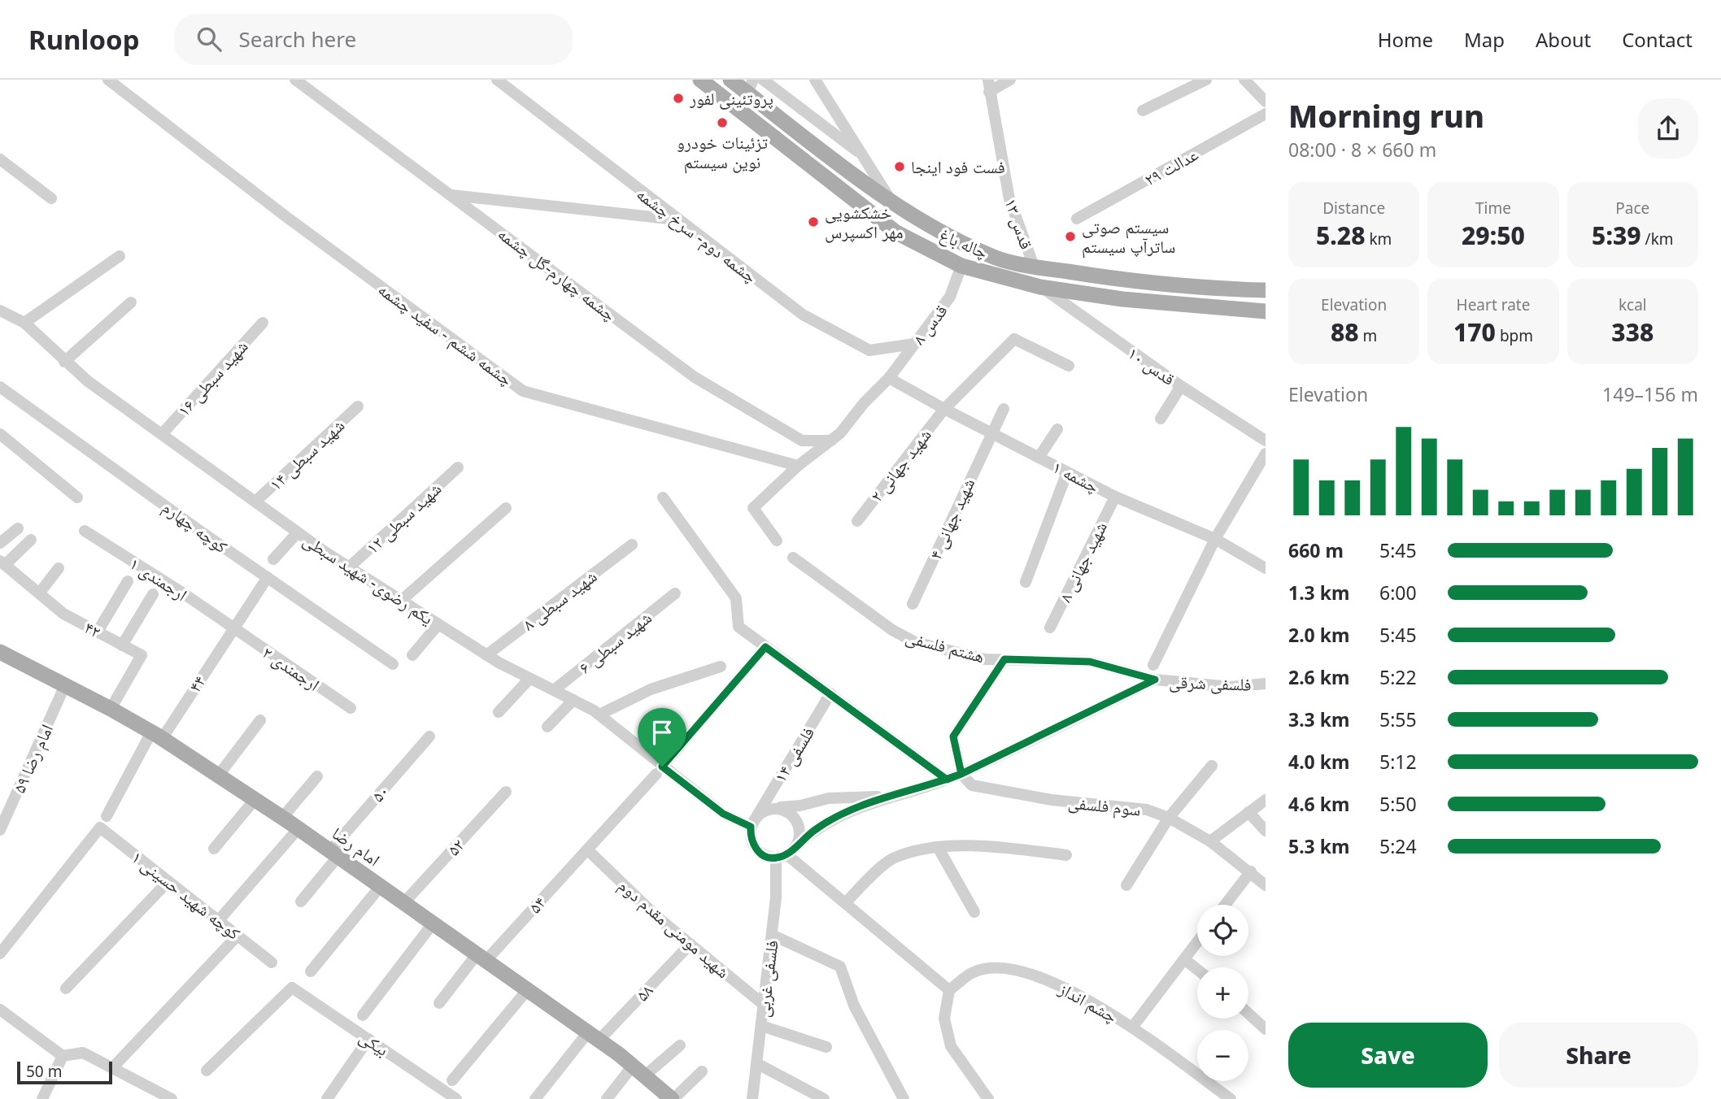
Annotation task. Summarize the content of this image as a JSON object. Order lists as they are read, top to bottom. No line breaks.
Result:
{"streets":{"main road":["چاله باغ","امام رضا"],"street":["عدالت ۲۹","قدس ۱۳","چشمه دوم- سرخ چشمه","چشمه چهارم-گل چشمه","قدس ۸","چشمه ششم - سفید چشمه","قدس ۱۰","شهید سبطی ۱۶","شهید سبطی ۱۴","۲ شهید جهانی","چشمه ۱","۱۲ شهید سبطی","۴ شهید جهانی","کوچه چهارم","۸ شهید جهانی","۱ ارجمندی","یکم رضوی- شهید سبطی","۸ شهید سبطی","۴۲","۶ شهید سبطی","هشتم فلسفی","۲ ارجمندی","فلسفی شرقی","۴۴","۱۴ فلسفی","۵۹ امام رضا","۵۰","سوم فلسفی","۵۲","کوچه شهید حسینی ۱","۵۴","شهید مومنی مقدم دوم","فلسفی غربی","۵۸","چشم انداز","بیکی"]},"crossings":[["قدس ۱۳","چاله باغ"],["چشمه دوم- سرخ چشمه","قدس ۸"],["چاله باغ","قدس ۸"],["چاله باغ","قدس ۱۰"],["چشمه چهارم-گل چشمه","قدس ۸"],["قدس ۸","چشمه ۱"],["شهید سبطی ۱۶","یکم رضوی- شهید سبطی"],["شهید سبطی ۱۴","یکم رضوی- شهید سبطی"],["۲ شهید جهانی","چشمه ۱"],["چشمه ۱","۴ شهید جهانی"],["چشمه ۱","۸ شهید جهانی"],["۱۲ شهید سبطی","یکم رضوی- شهید سبطی"],["کوچه چهارم","۴۴"],["۱ ارجمندی","۲ ارجمندی"],["۱ ارجمندی","۴۴"],["یکم رضوی- شهید سبطی","۸ شهید سبطی"],["یکم رضوی- شهید سبطی","۶ شهید سبطی"],["یکم رضوی- شهید سبطی","۱۴ فلسفی"],["یکم رضوی- شهید سبطی","۵۴"],["یکم رضوی- شهید سبطی","فلسفی غربی"],["۴۲","امام رضا"],["هشتم فلسفی","فلسفی شرقی"],["۲ ارجمندی","۴۴"],["۴۴","امام رضا"],["۱۴ فلسفی","فلسفی غربی"],["۵۹ امام رضا","امام رضا"],["۵۰","امام رضا"],["امام رضا","۵۲"],["امام رضا","۵۴"],["امام رضا","۵۸"],["۵۴","شهید مومنی مقدم دوم"],["شهید مومنی مقدم دوم","فلسفی غربی"],["شهید مومنی مقدم دوم","۵۸"]],"places":["پروتئینی لفور","تزئینات خودرو نوین سیستم","فست فود اينجا","خشکشویی مهر اکسپرس","سیستم صوتی ساترآپ سیستم"],"scale_bar":"50 m","page":{"header":"Runloop","search":"Search here","nav":["Home","Map","About","Contact"],"heading":["Morning run","08:00 · 8 × 660 m"],"stats":[["Distance","5.28 km"],["Time","29:50"],["Pace","5:39 /km"],["Elevation","88 m"],["Heart rate","170 bpm"],["kcal","338"]],"chart":["Elevation","149–156 m"],"list":[{"name":"660 m","note":"5:45"},{"name":"1.3 km","note":"6:00"},{"name":"2.0 km","note":"5:45"},{"name":"2.6 km","note":"5:22"},{"name":"3.3 km","note":"5:55"},{"name":"4.0 km","note":"5:12"},{"name":"4.6 km","note":"5:50"},{"name":"5.3 km","note":"5:24"}],"map_buttons":["+","−"],"buttons":["Save","Share"],"scale":"50 m"}}
